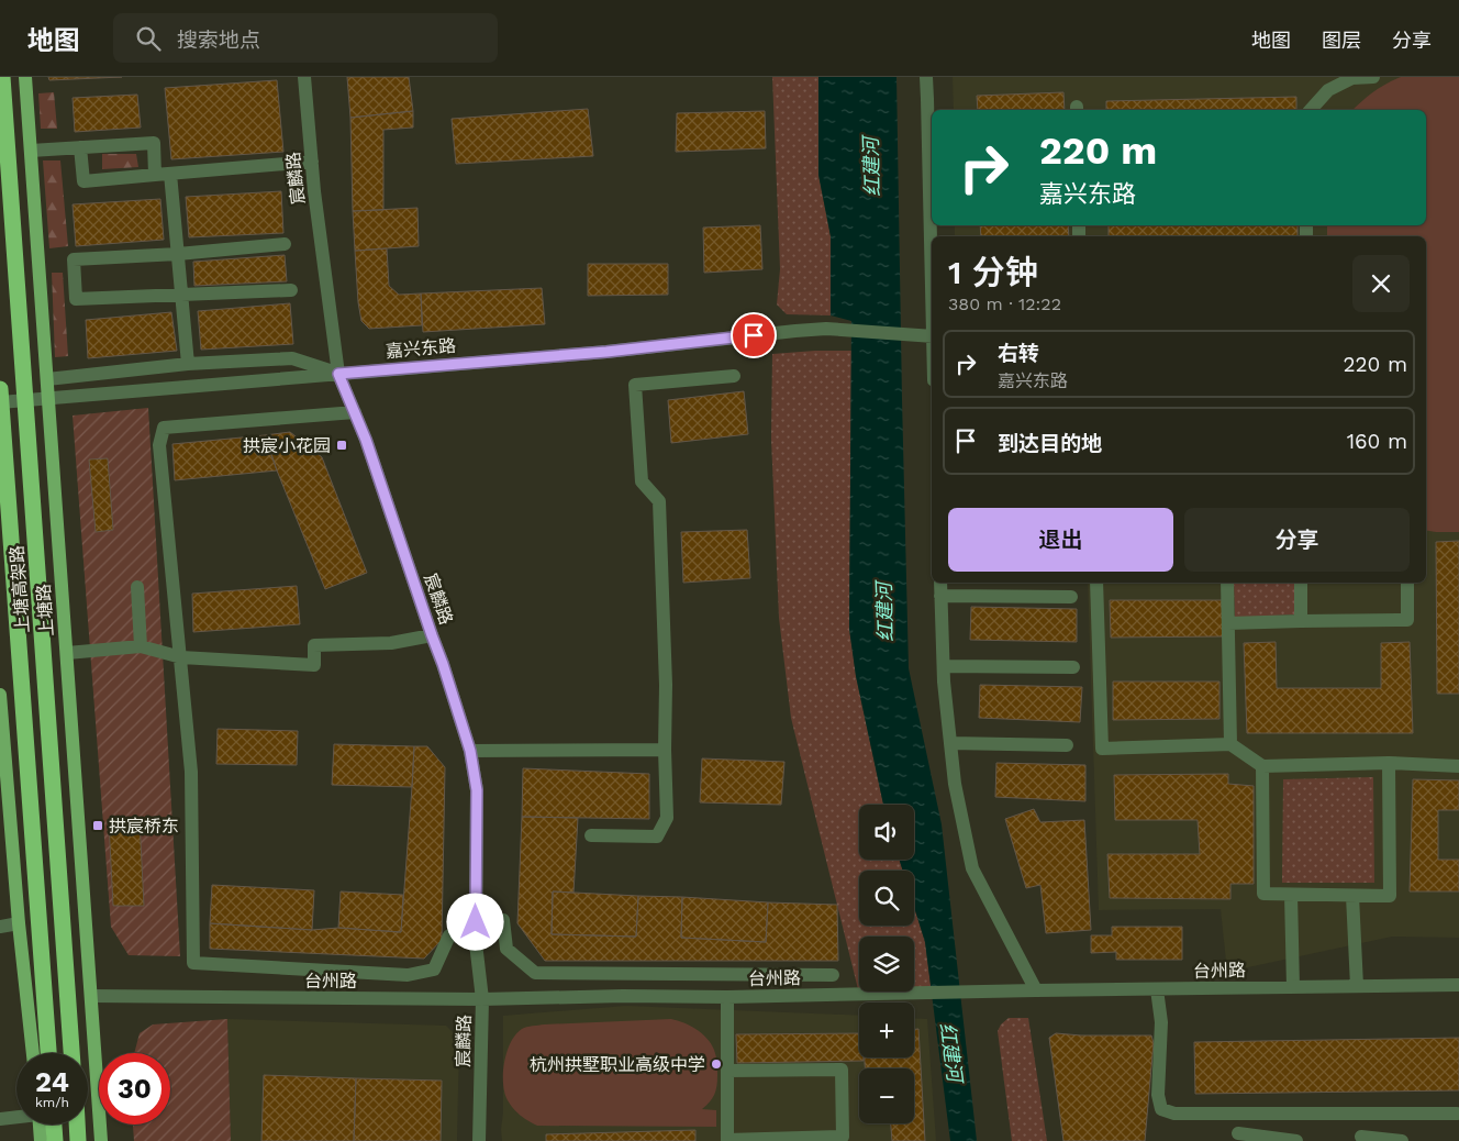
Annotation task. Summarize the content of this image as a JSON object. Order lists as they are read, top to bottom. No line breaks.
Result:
{"streets":{"highway":["上塘高架路"],"main road":["上塘路"],"street":["宸麟路","嘉兴东路","台州路"]},"crossings":[["宸麟路","嘉兴东路"],["宸麟路","台州路"],["嘉兴东路","上塘路"],["上塘路","台州路"]],"water":["红建河"],"places":{"transit":["拱宸小花园","拱宸桥东"],"other":["杭州拱墅职业高级中学"]},"page":{"header":"地图","search":"搜索地点","nav":["地图","图层","分享"],"turn":["220 m","嘉兴东路"],"heading":["1 分钟","380 m · 12:22"],"list":[{"name":"右转","note":"嘉兴东路","value":"220 m"},{"name":"到达目的地","value":"160 m"}],"buttons":["退出","分享"],"map_buttons":["+","−"],"speed":"24 km/h","limit":"30"}}
